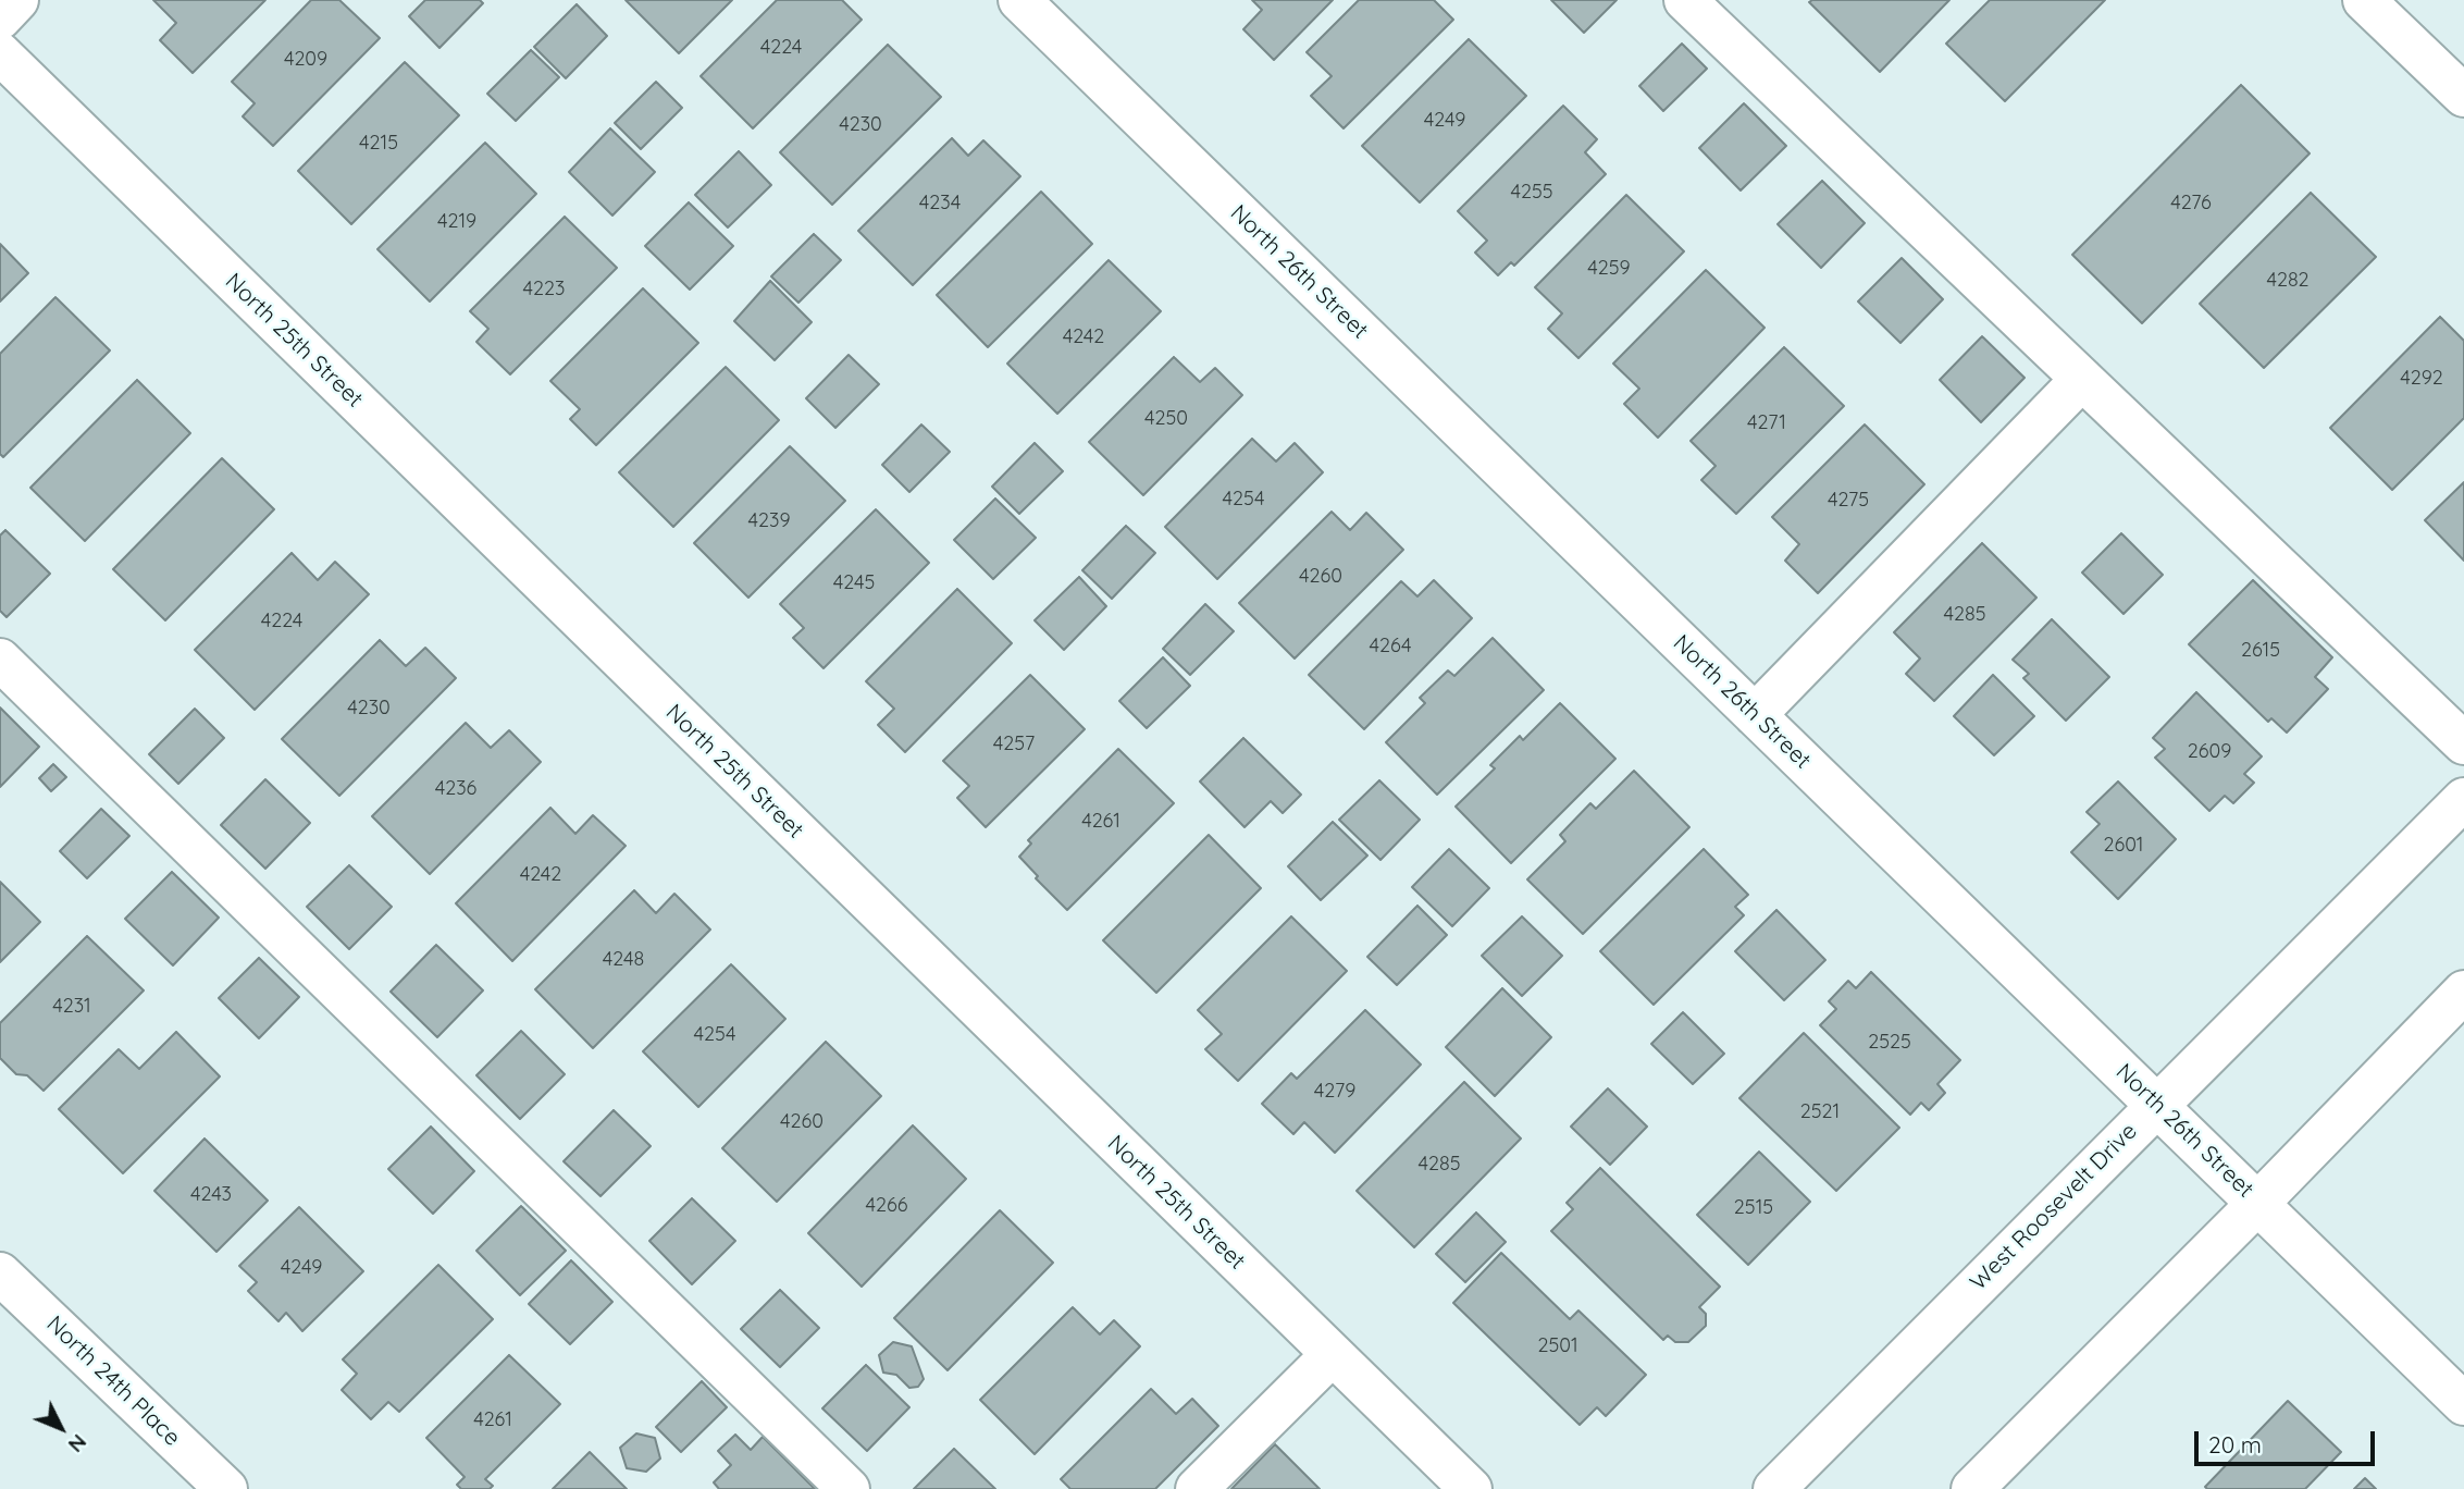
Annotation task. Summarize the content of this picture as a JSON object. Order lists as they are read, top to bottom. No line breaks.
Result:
{"streets":{"street":["North 26th Street","North 25th Street","West Roosevelt Drive","North 24th Place"]},"crossings":[["North 26th Street","West Roosevelt Drive"]],"house_numbers":["4224","4209","4249","4230","4215","4255","4234","4276","4219","4259","4282","4223","4242","4292","4250","4271","4254","4275","4239","4260","4245","4285","4224","4264","2615","4230","4257","2609","4236","4261","2601","4242","4248","4231","4254","2525","4279","2521","4260","4285","4243","4266","2515","4249","2501","4261"],"scale_bar":"20 m","north":"bottom right"}
